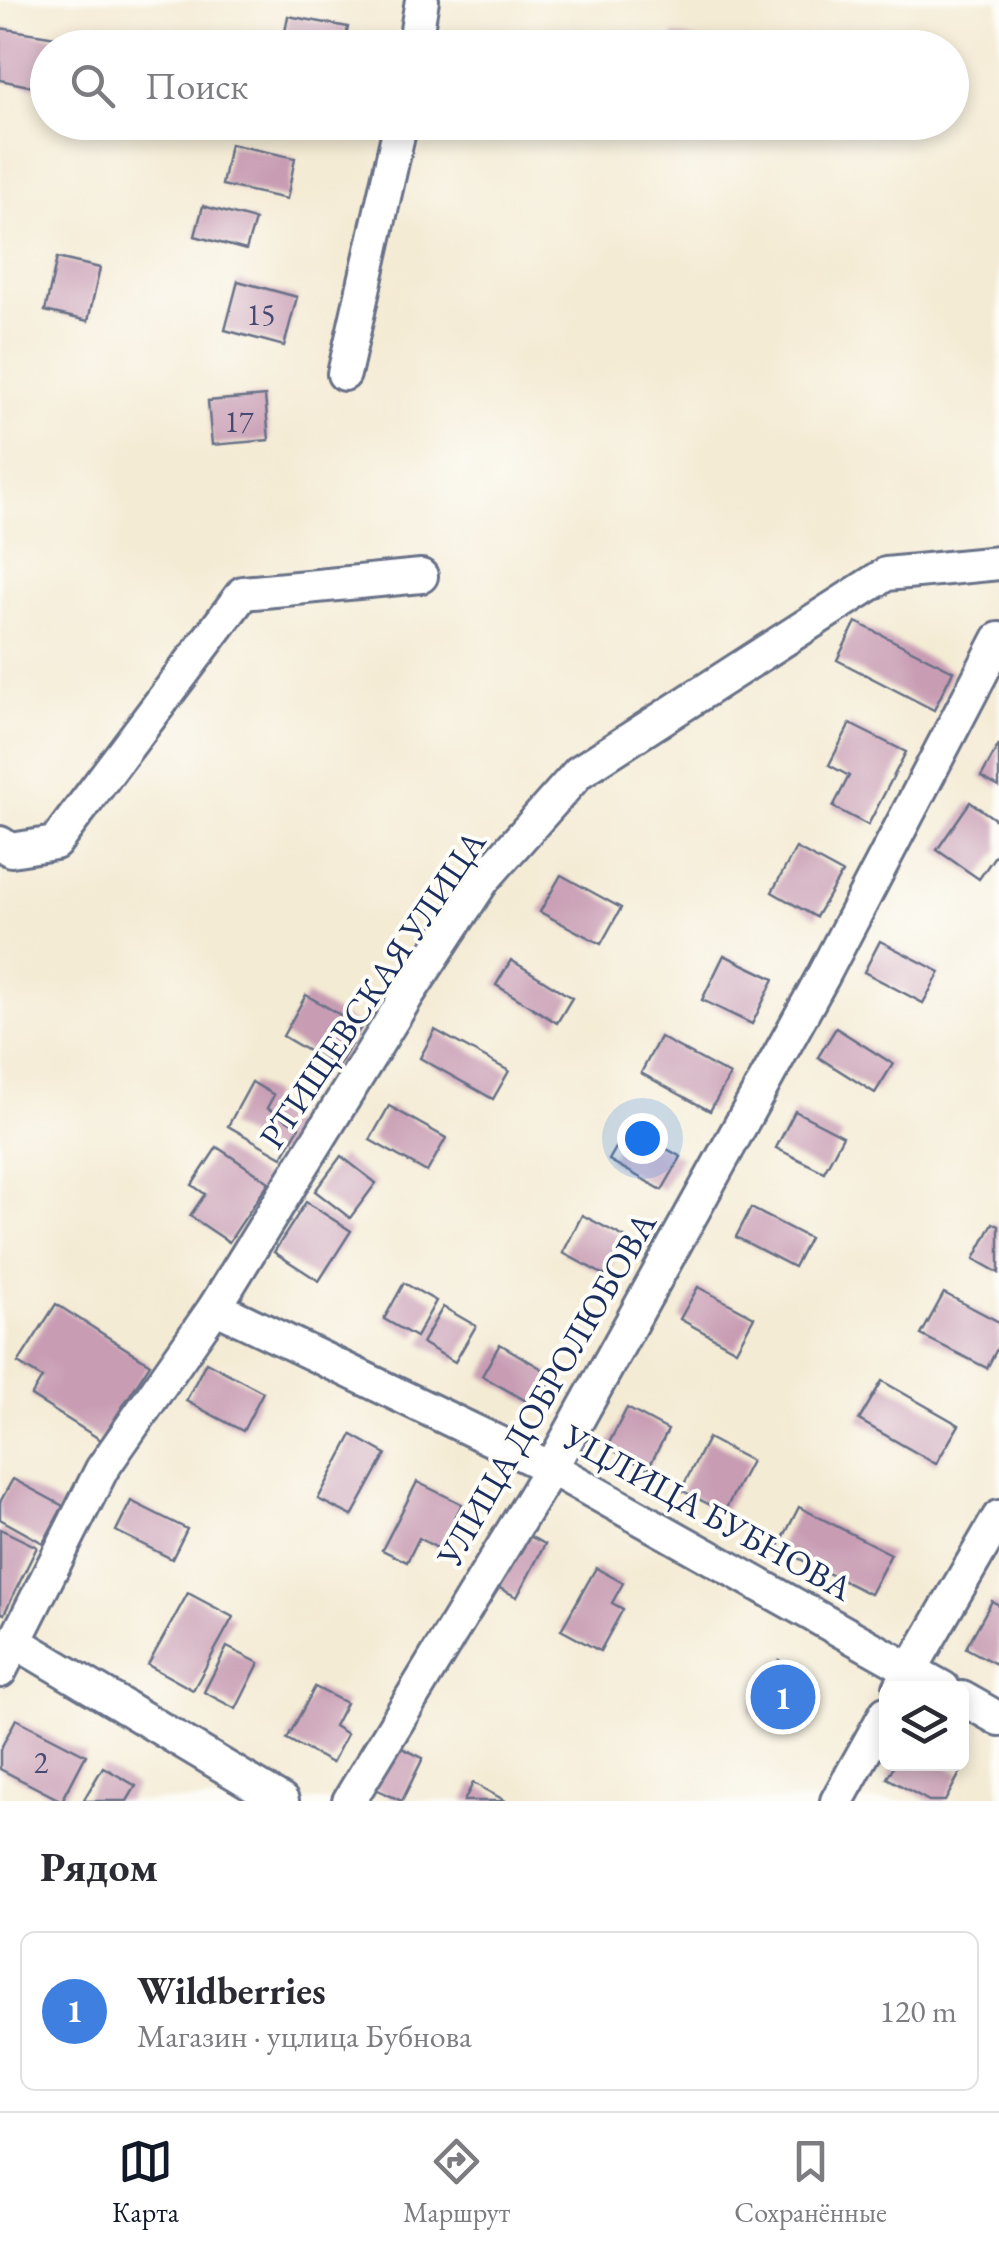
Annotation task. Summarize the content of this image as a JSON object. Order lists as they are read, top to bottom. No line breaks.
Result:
{"streets":{"street":["РТИЩЕВСКАЯ УЛИЦА","УЛИЦА ДОБРОЛЮБОВА","УЦЛИЦА БУБНОВА"]},"crossings":[["РТИЩЕВСКАЯ УЛИЦА","УЦЛИЦА БУБНОВА"],["УЛИЦА ДОБРОЛЮБОВА","УЦЛИЦА БУБНОВА"]],"house_numbers":["15","17","2"],"page":{"search":"Поиск","pins":"1","heading":"Рядом","list":[{"mark":"1","name":"Wildberries","note":"Магазин · уцлица Бубнова","value":"120 m"}],"nav":["Карта","Маршрут","Сохранённые"]}}
